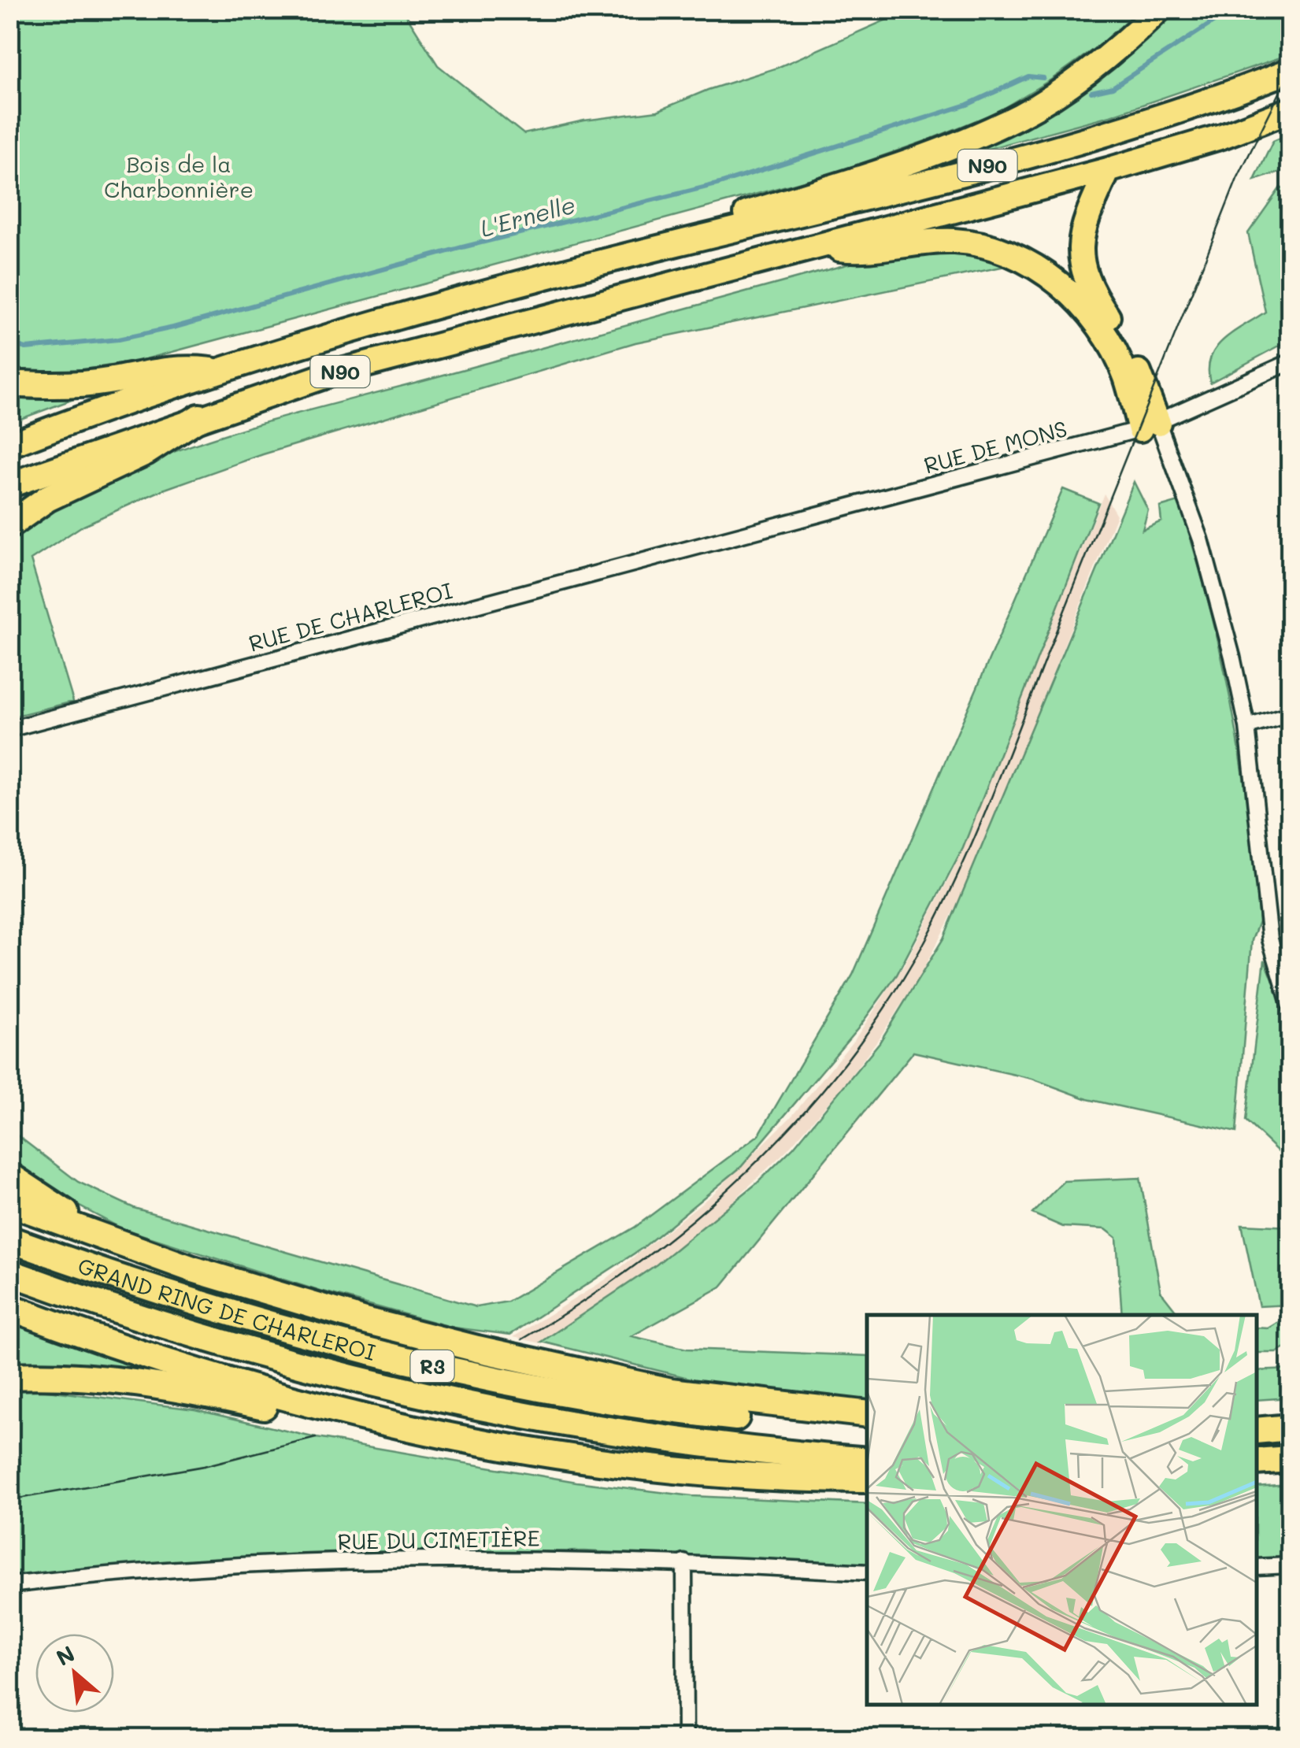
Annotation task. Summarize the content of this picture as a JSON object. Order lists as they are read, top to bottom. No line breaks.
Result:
{"streets":{"highway":["N90","GRAND RING DE CHARLEROI","R3"],"street":["RUE DE MONS","RUE DE CHARLEROI","RUE DU CIMETIÈRE"]},"crossings":[["RUE DE MONS","RUE DE CHARLEROI"]],"water":["L'Ernelle"],"parks":["Bois de la Charbonnière"],"north":"top left"}
